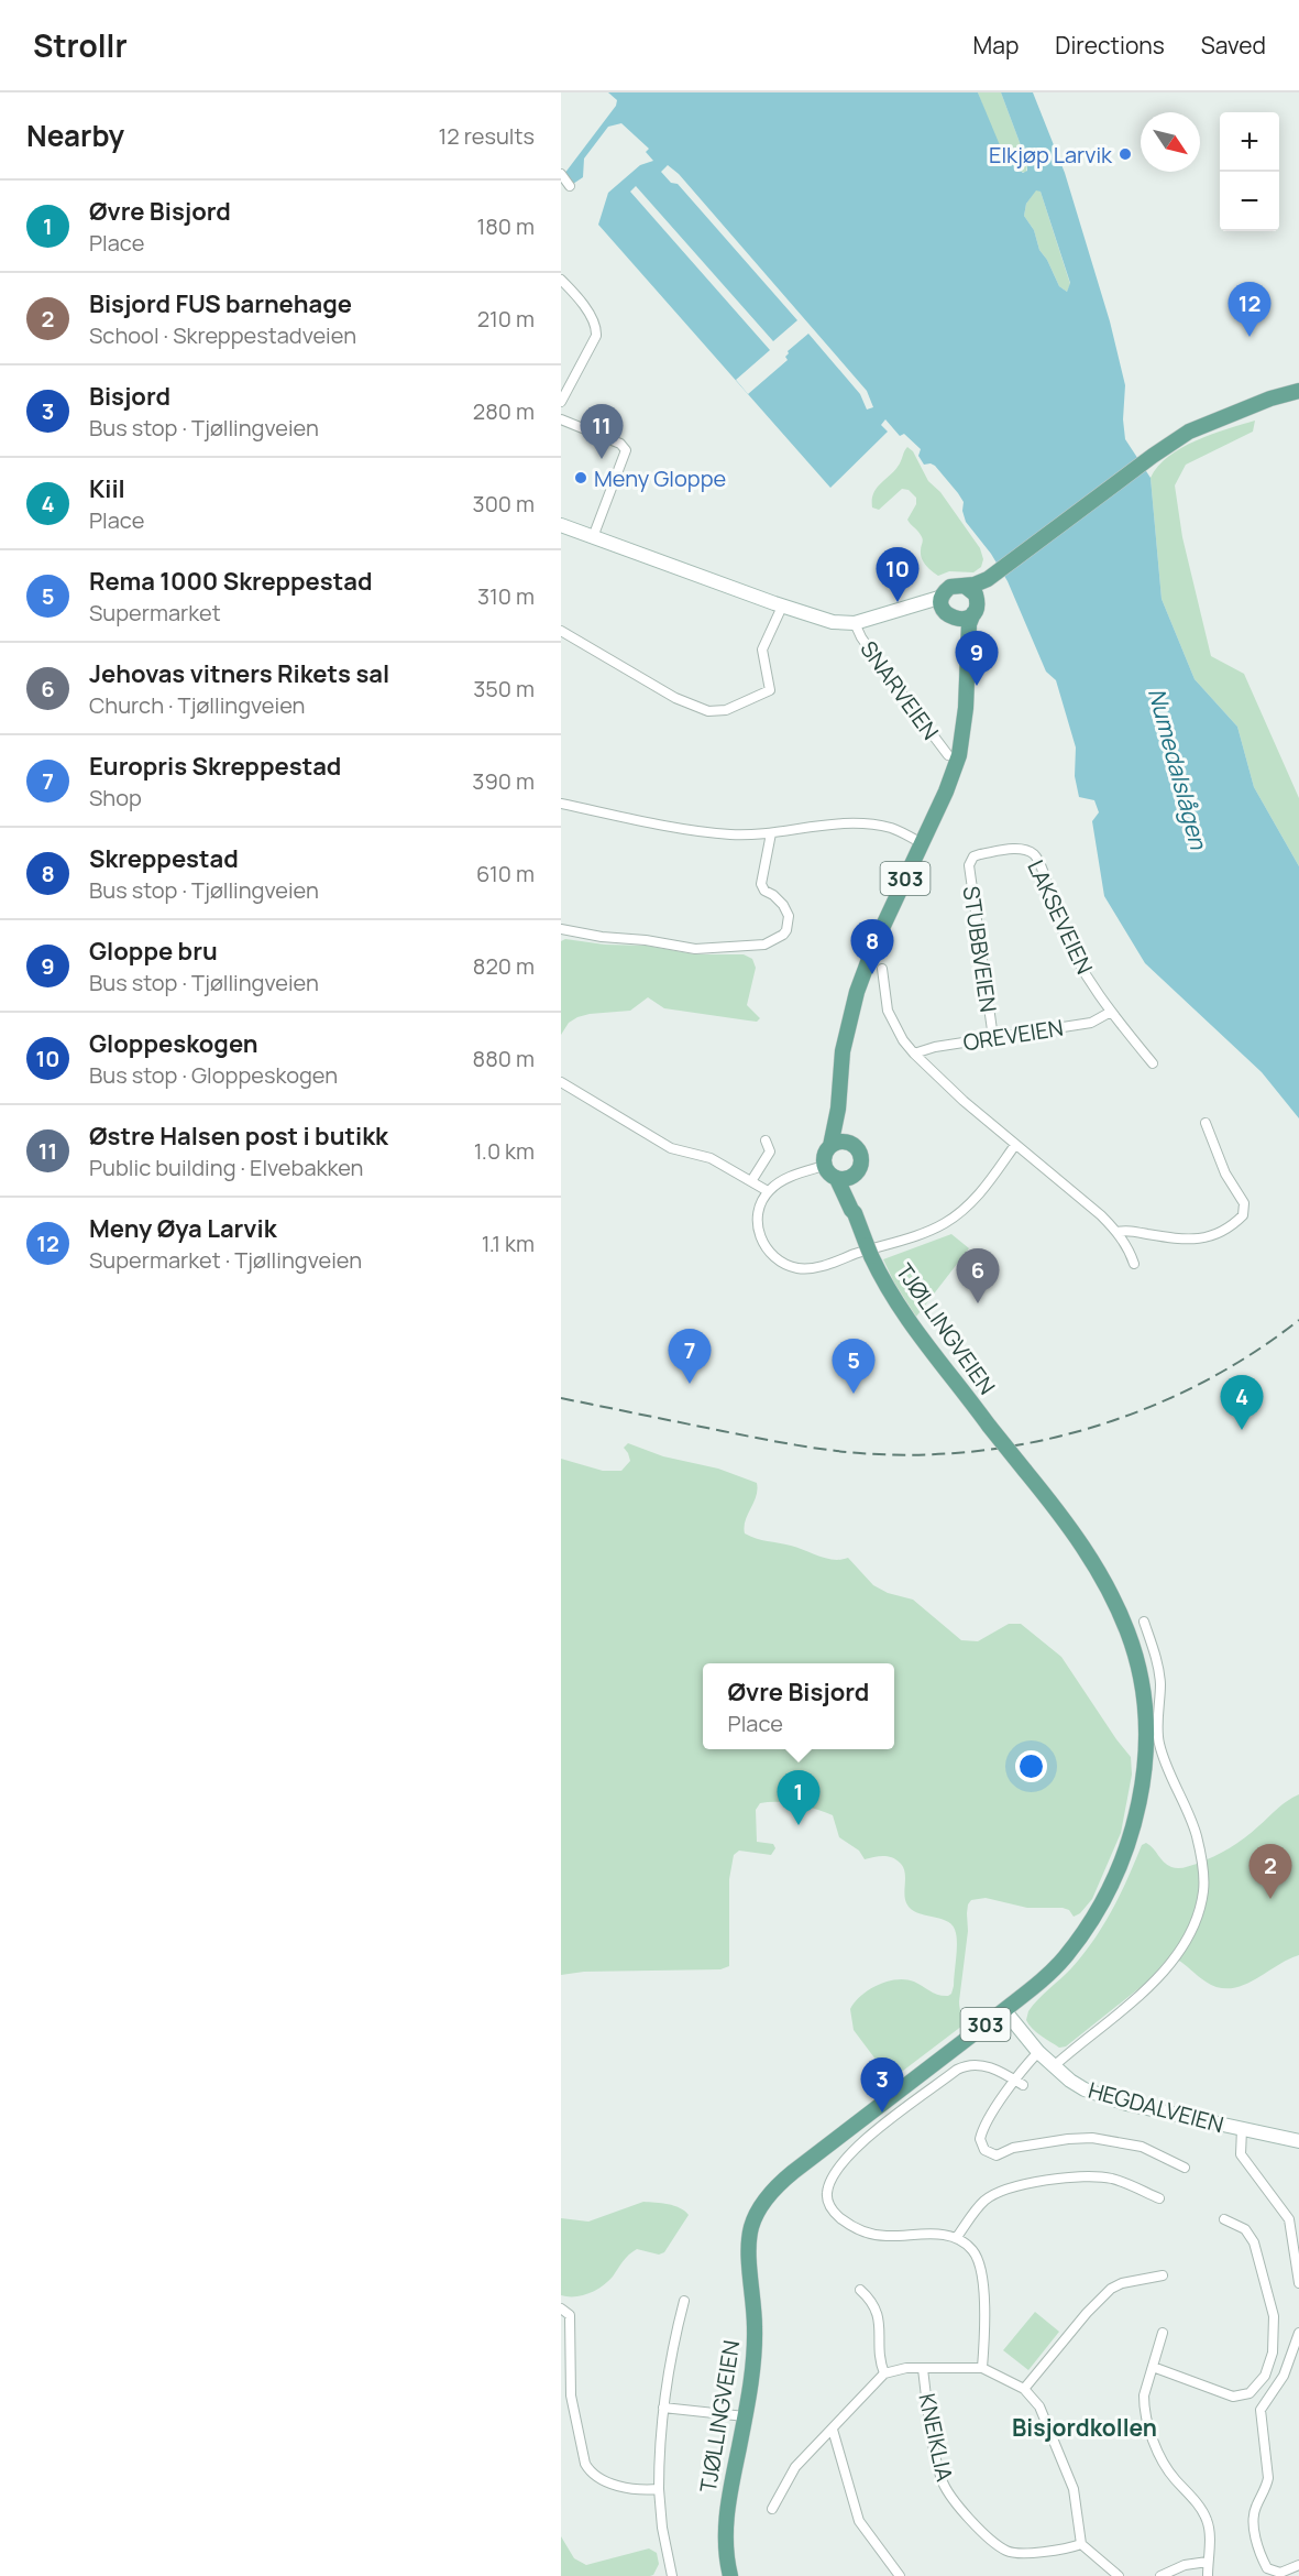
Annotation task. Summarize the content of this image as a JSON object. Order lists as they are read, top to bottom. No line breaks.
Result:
{"streets":{"main road":["303","TJØLLINGVEIEN","HEGDALVEIEN"],"street":["SNARVEIEN","LAKSEVEIEN","STUBBVEIEN","OREVEIEN","KNEIKLIA"]},"crossings":[["303","TJØLLINGVEIEN"],["LAKSEVEIEN","STUBBVEIEN"],["LAKSEVEIEN","OREVEIEN"],["STUBBVEIEN","OREVEIEN"],["TJØLLINGVEIEN","HEGDALVEIEN"]],"districts":["Bisjordkollen"],"water":["Numedalslågen"],"places":["Elkjøp Larvik","Meny Gloppe"],"north":"bottom right","page":{"header":"Strollr","nav":["Map","Directions","Saved"],"heading":["Nearby","12 results"],"map_buttons":["+","−"],"list":[{"mark":"1","name":"Øvre Bisjord","note":"Place","value":"180 m"},{"mark":"2","name":"Bisjord FUS barnehage","note":"School · Skreppestadveien","value":"210 m"},{"mark":"3","name":"Bisjord","note":"Bus stop · Tjøllingveien","value":"280 m"},{"mark":"4","name":"Kiil","note":"Place","value":"300 m"},{"mark":"5","name":"Rema 1000 Skreppestad","note":"Supermarket","value":"310 m"},{"mark":"6","name":"Jehovas vitners Rikets sal","note":"Church · Tjøllingveien","value":"350 m"},{"mark":"7","name":"Europris Skreppestad","note":"Shop","value":"390 m"},{"mark":"8","name":"Skreppestad","note":"Bus stop · Tjøllingveien","value":"610 m"},{"mark":"9","name":"Gloppe bru","note":"Bus stop · Tjøllingveien","value":"820 m"},{"mark":"10","name":"Gloppeskogen","note":"Bus stop · Gloppeskogen","value":"880 m"},{"mark":"11","name":"Østre Halsen post i butikk","note":"Public building · Elvebakken","value":"1.0 km"},{"mark":"12","name":"Meny Øya Larvik","note":"Supermarket · Tjøllingveien","value":"1.1 km"}],"pins":["12","11","10","9","8","6","7","5","4","1","2","3"],"popup":["Øvre Bisjord","Place"]}}
